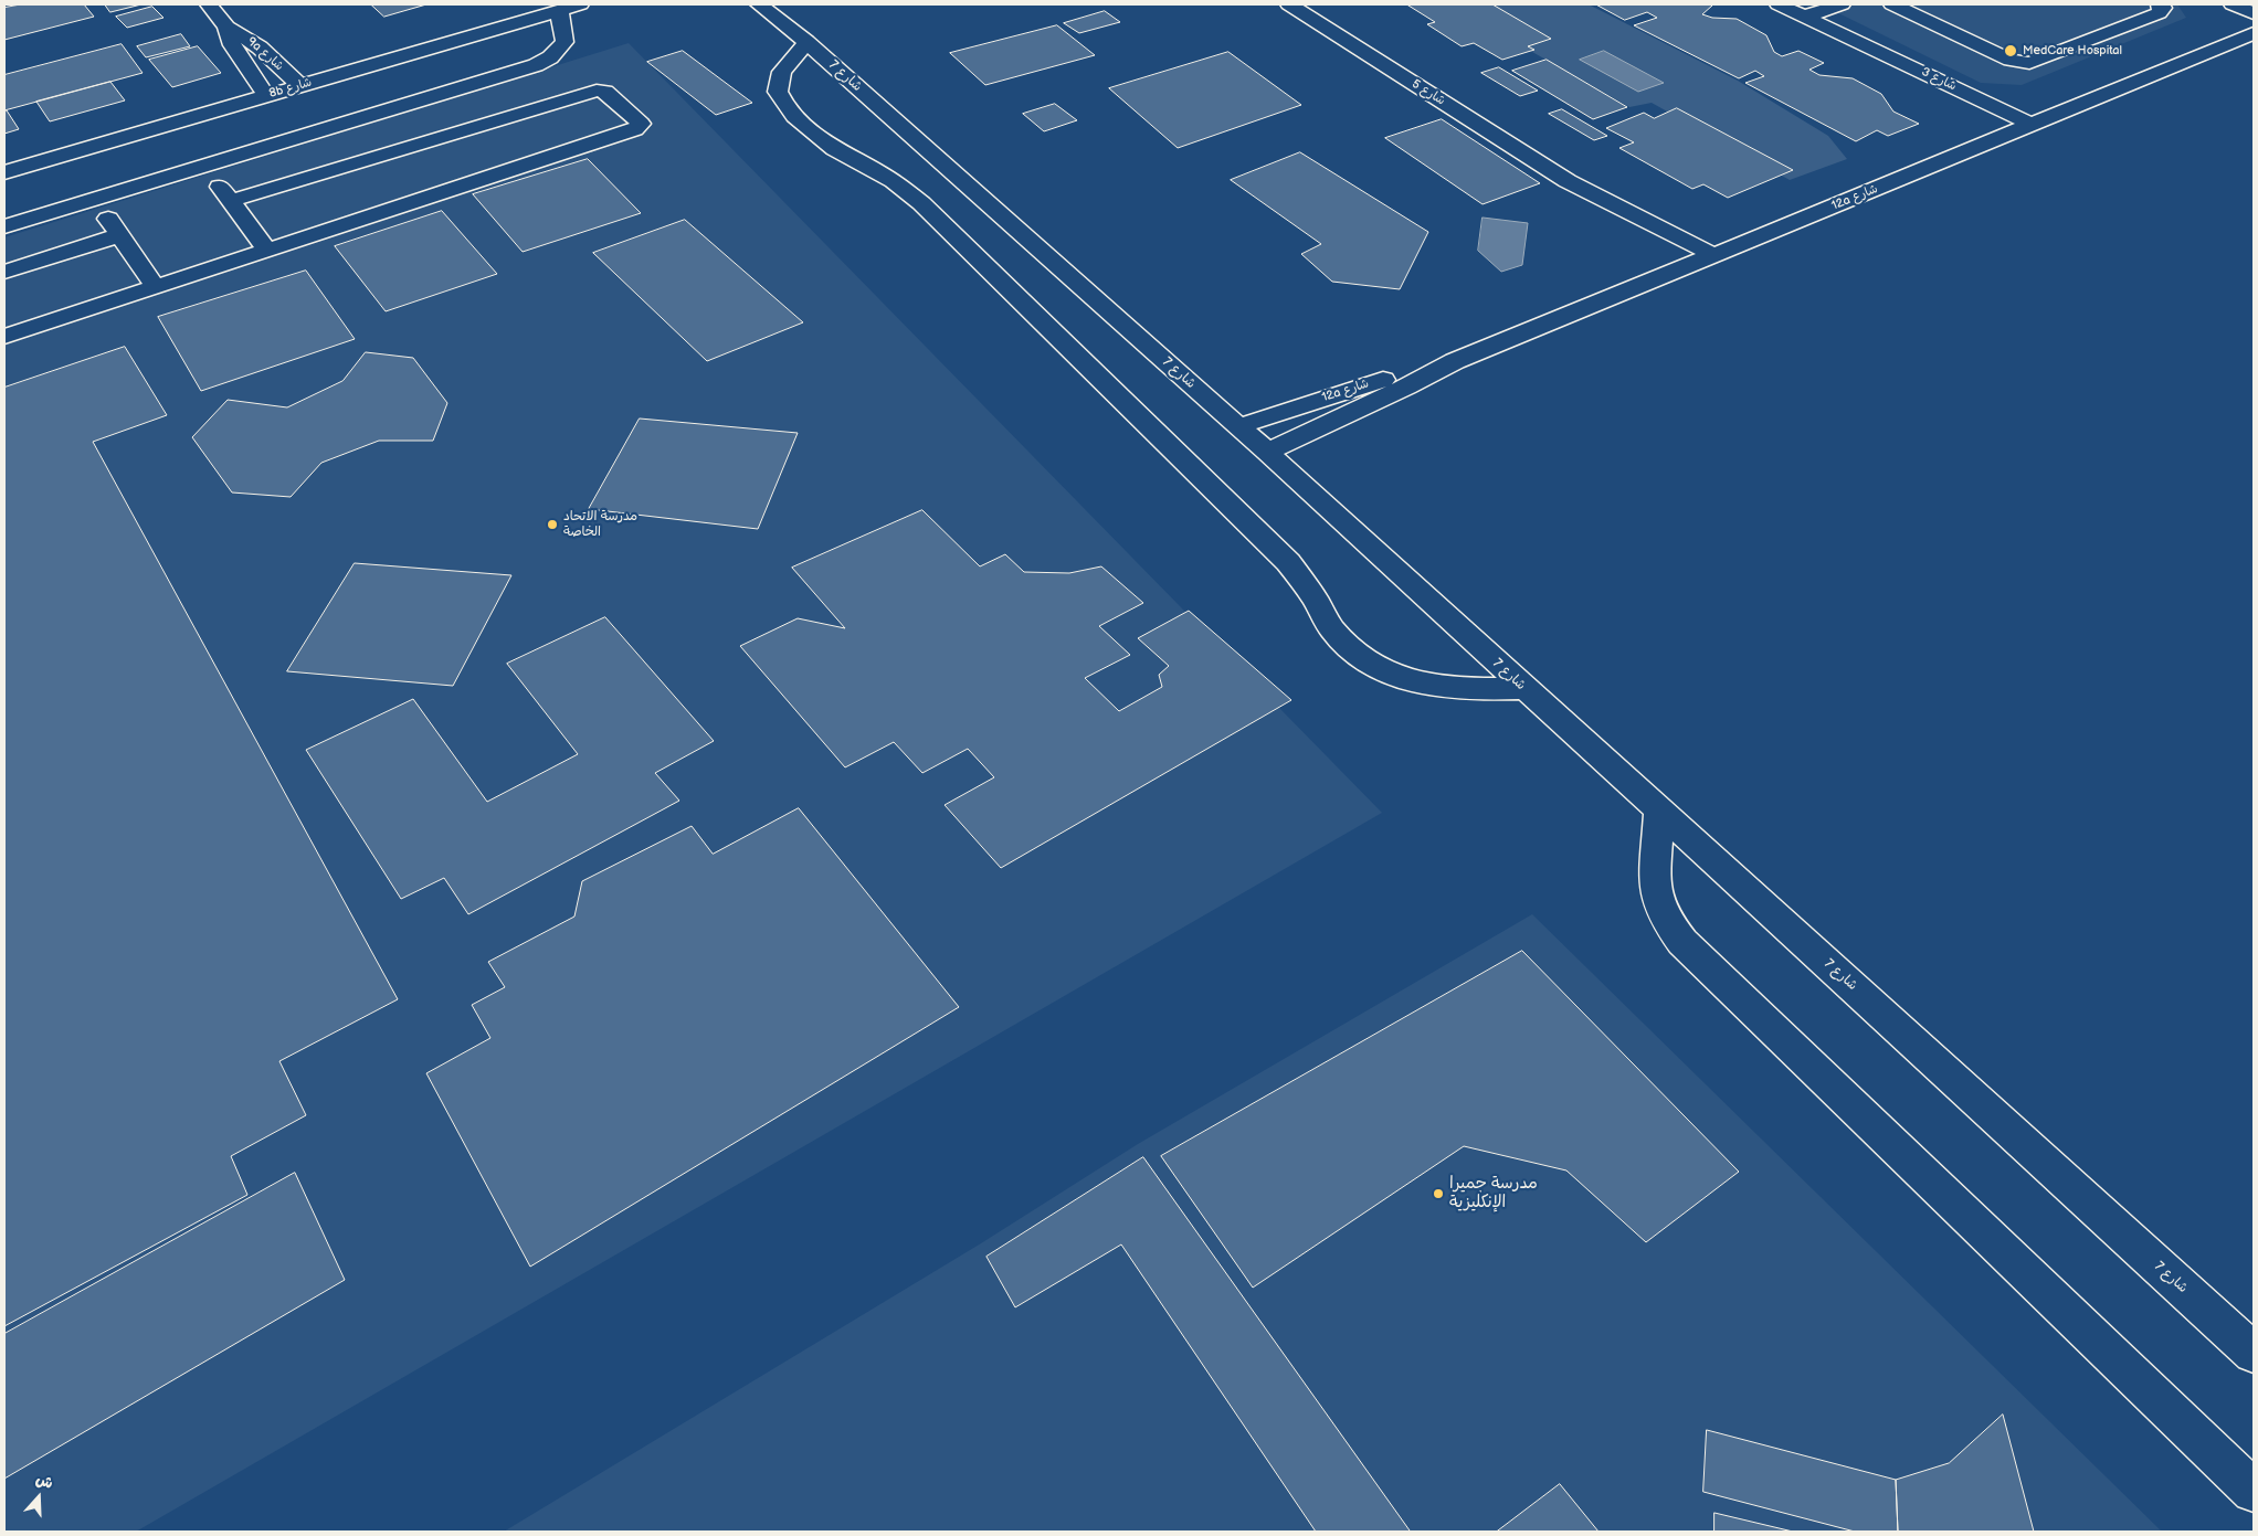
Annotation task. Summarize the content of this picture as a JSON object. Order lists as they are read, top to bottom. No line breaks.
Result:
{"streets":{"street":["9a شارع","شارع 7","شارع 3","8b شارع","شارع 5","12a شارع"]},"crossings":[["9a شارع","8b شارع"],["شارع 7","12a شارع"],["شارع 3","12a شارع"],["شارع 5","12a شارع"]],"places":["MedCare Hospital","مدرسة الاتحاد الخاصة","مدرسة جميرا الإنكليزية"],"north":"top"}
